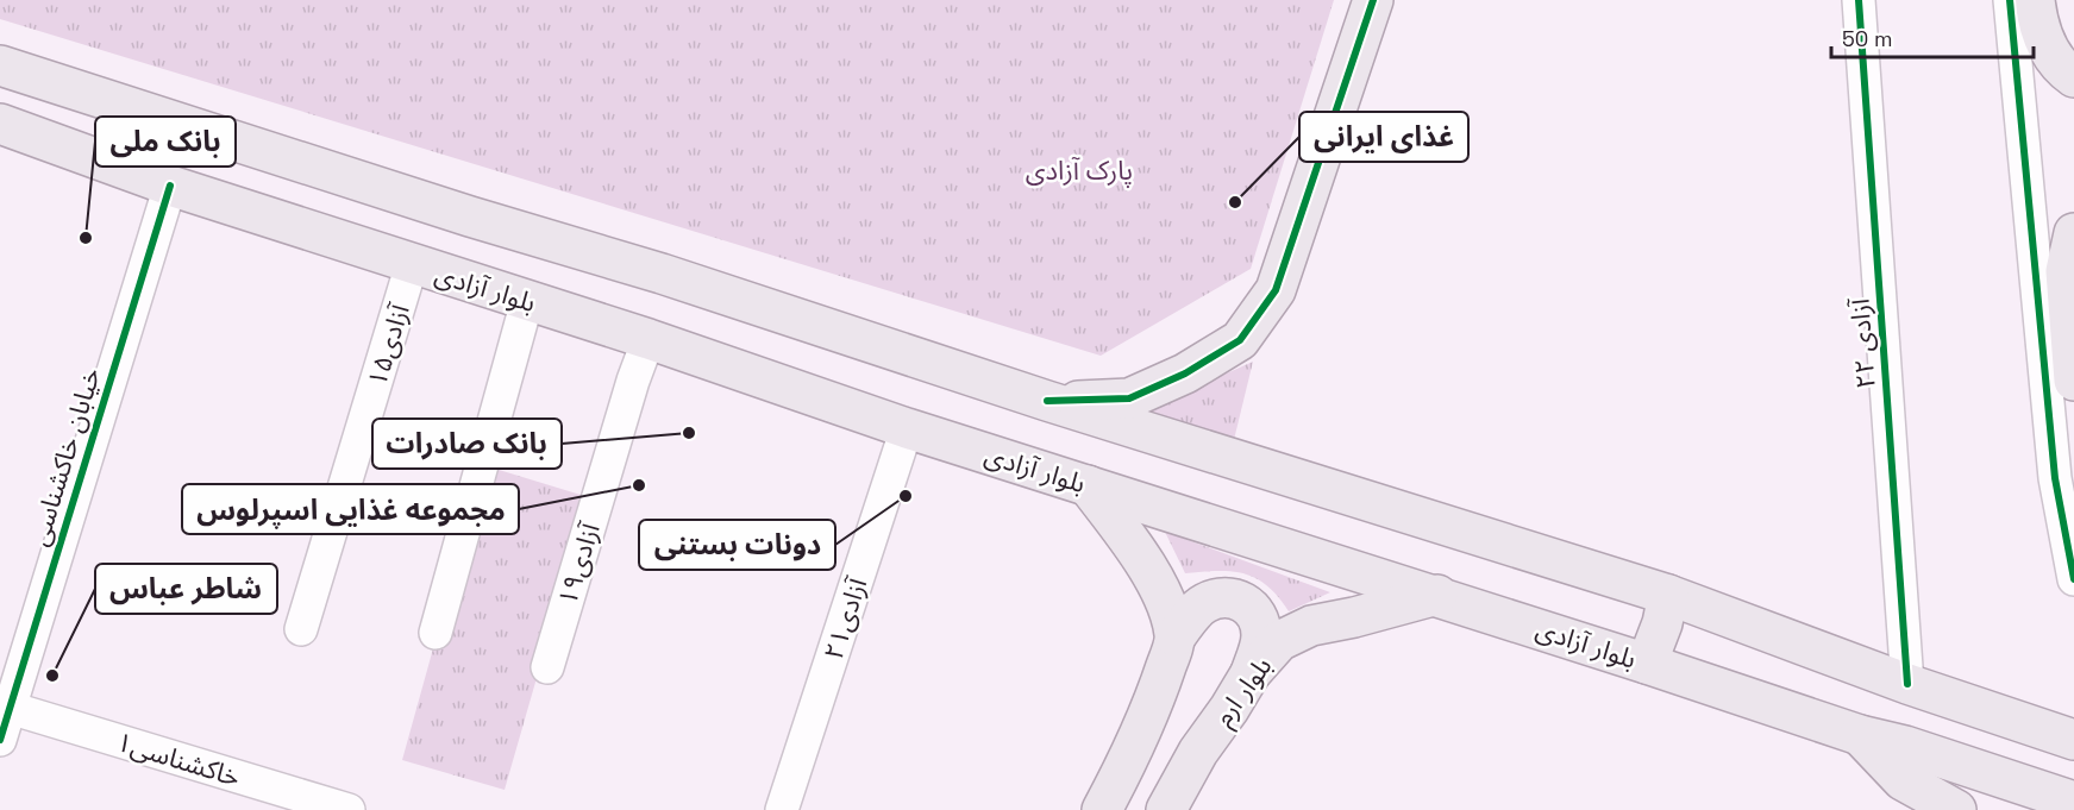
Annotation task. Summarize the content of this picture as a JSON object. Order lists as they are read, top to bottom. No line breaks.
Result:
{"streets":{"main road":["بلوار آزادی","بلوار ارم"],"street":["آزادی ۲۲","آزادی۱۵","خیابان خاکشناسی","آزادی۱۹","آزادی۲۱","خاکشناسی۱"]},"crossings":[["بلوار آزادی","آزادی۱۵"],["بلوار آزادی","خیابان خاکشناسی"],["بلوار آزادی","آزادی۱۹"],["بلوار آزادی","آزادی۲۱"],["بلوار آزادی","بلوار ارم"],["خیابان خاکشناسی","خاکشناسی۱"]],"parks":["پارک آزادی"],"places":["غذای ایرانی","بانک ملی","بانک صادرات","مجموعه غذایی اسپرلوس","دونات بستنی","شاطر عباس"],"scale_bar":"50 m"}
